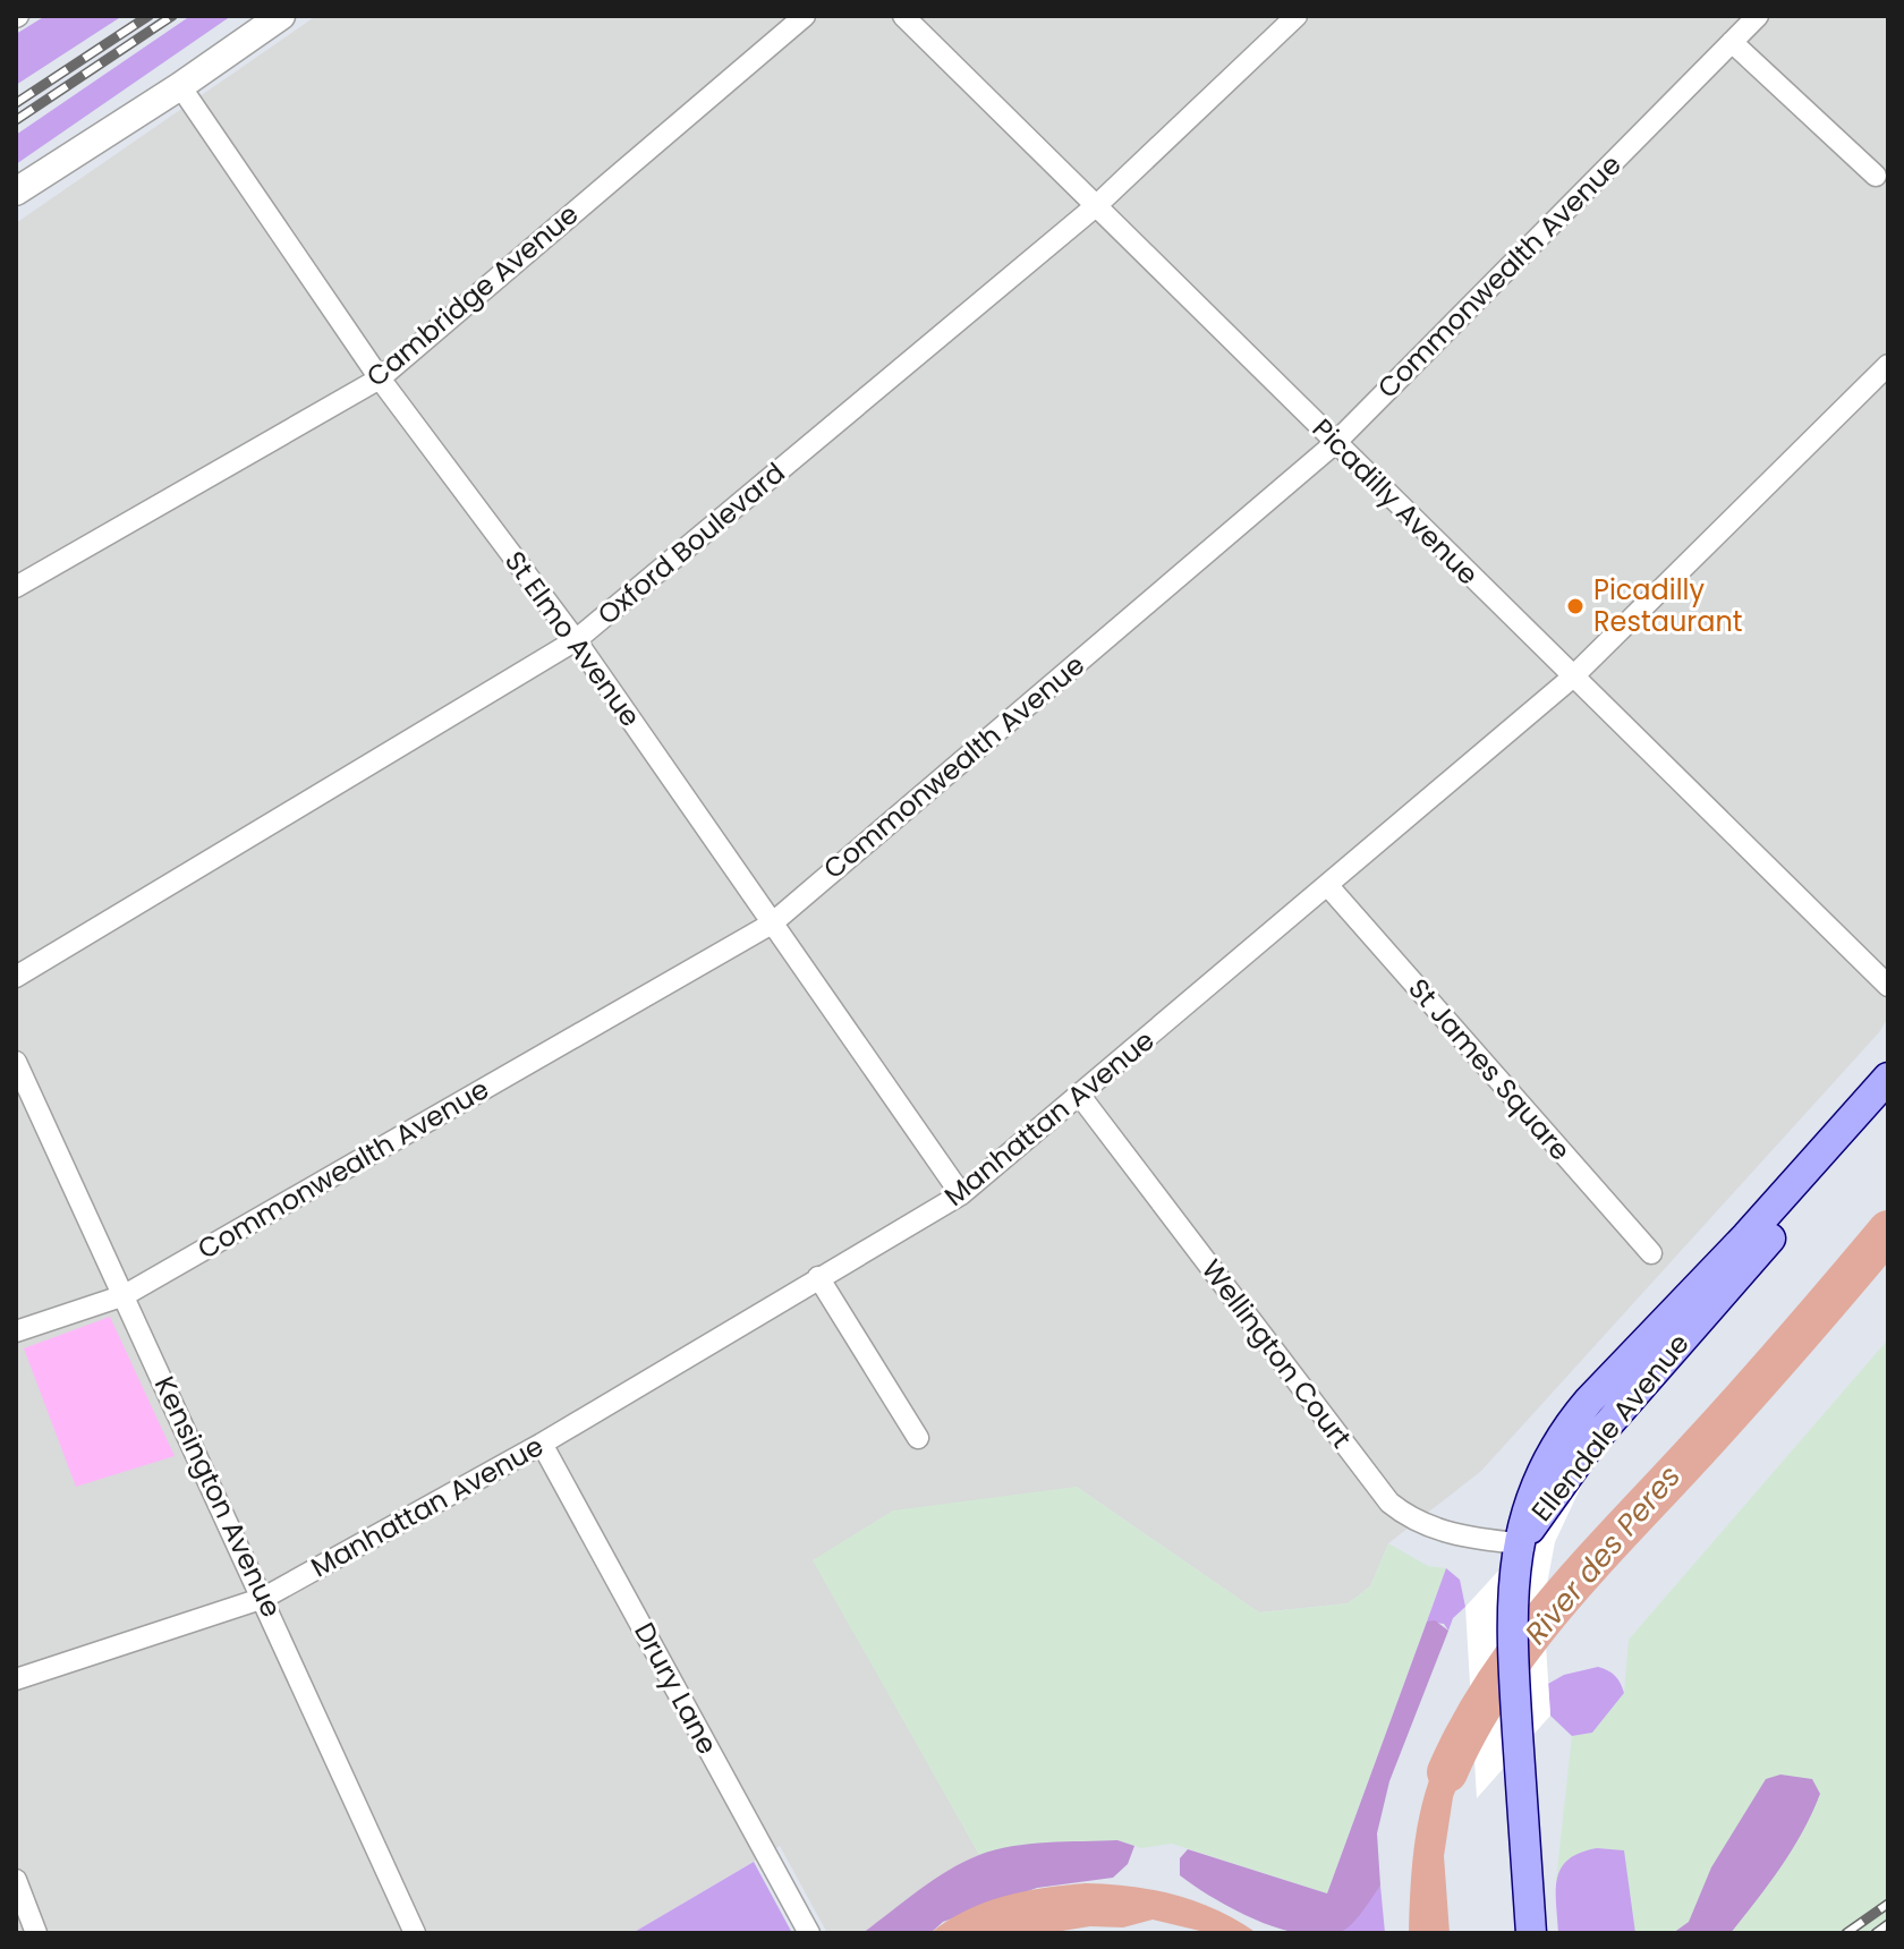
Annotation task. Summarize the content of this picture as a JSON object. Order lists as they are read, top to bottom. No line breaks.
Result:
{"streets":{"main road":["Ellendale Avenue"],"street":["Commonwealth Avenue","Cambridge Avenue","Picadilly Avenue","Oxford Boulevard","St Elmo Avenue","St James Square","Manhattan Avenue","Wellington Court","Kensington Avenue","Drury Lane"]},"crossings":[["Commonwealth Avenue","Picadilly Avenue"],["Commonwealth Avenue","St Elmo Avenue"],["Commonwealth Avenue","Kensington Avenue"],["Cambridge Avenue","St Elmo Avenue"],["Picadilly Avenue","Oxford Boulevard"],["Picadilly Avenue","Manhattan Avenue"],["Oxford Boulevard","St Elmo Avenue"],["St Elmo Avenue","Manhattan Avenue"],["St James Square","Manhattan Avenue"],["Manhattan Avenue","Wellington Court"],["Manhattan Avenue","Kensington Avenue"],["Manhattan Avenue","Drury Lane"],["Wellington Court","Ellendale Avenue"]],"water":["River des Peres"],"places":["Picadilly Restaurant"]}
